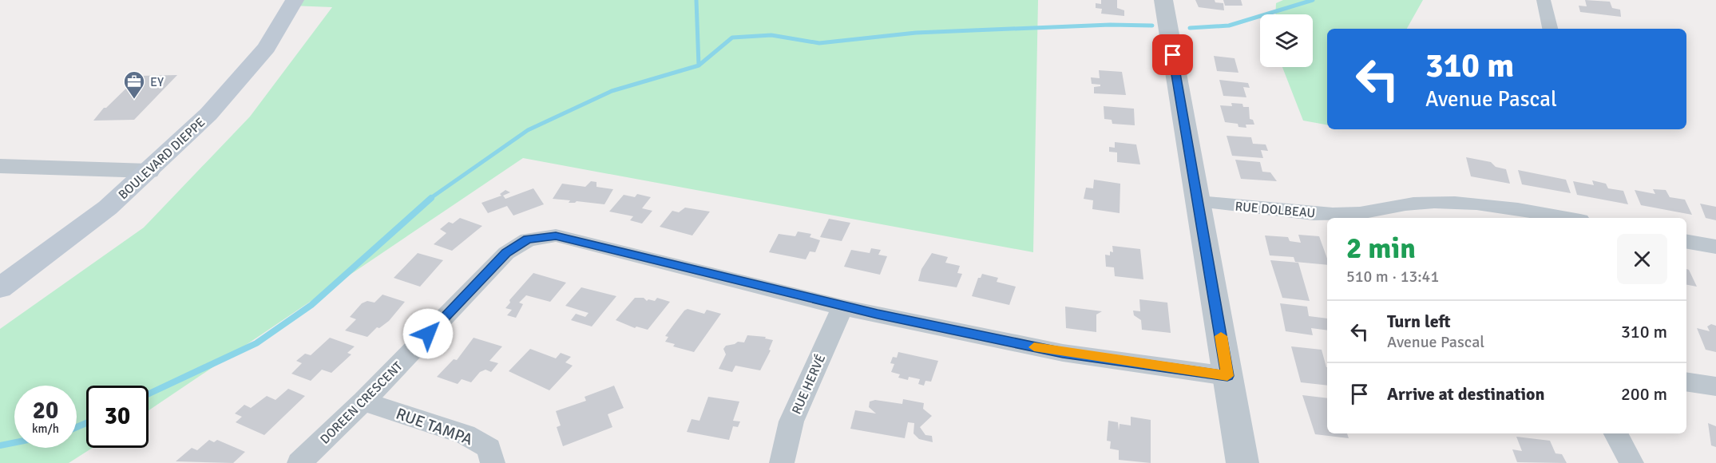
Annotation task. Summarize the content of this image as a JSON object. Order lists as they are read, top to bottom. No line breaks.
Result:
{"streets":{"main road":["BOULEVARD DIEPPE"],"street":["RUE DOLBEAU","RUE HERVÉ","DOREEN CRESCENT","RUE TAMPA"]},"crossings":[["RUE HERVÉ","DOREEN CRESCENT"],["DOREEN CRESCENT","RUE TAMPA"]],"places":{"office":["EY"]},"page":{"turn":["310 m","Avenue Pascal"],"heading":["2 min","510 m · 13:41"],"list":[{"name":"Turn left","note":"Avenue Pascal","value":"310 m"},{"name":"Arrive at destination","value":"200 m"}],"speed":"20 km/h","limit":"30"}}
